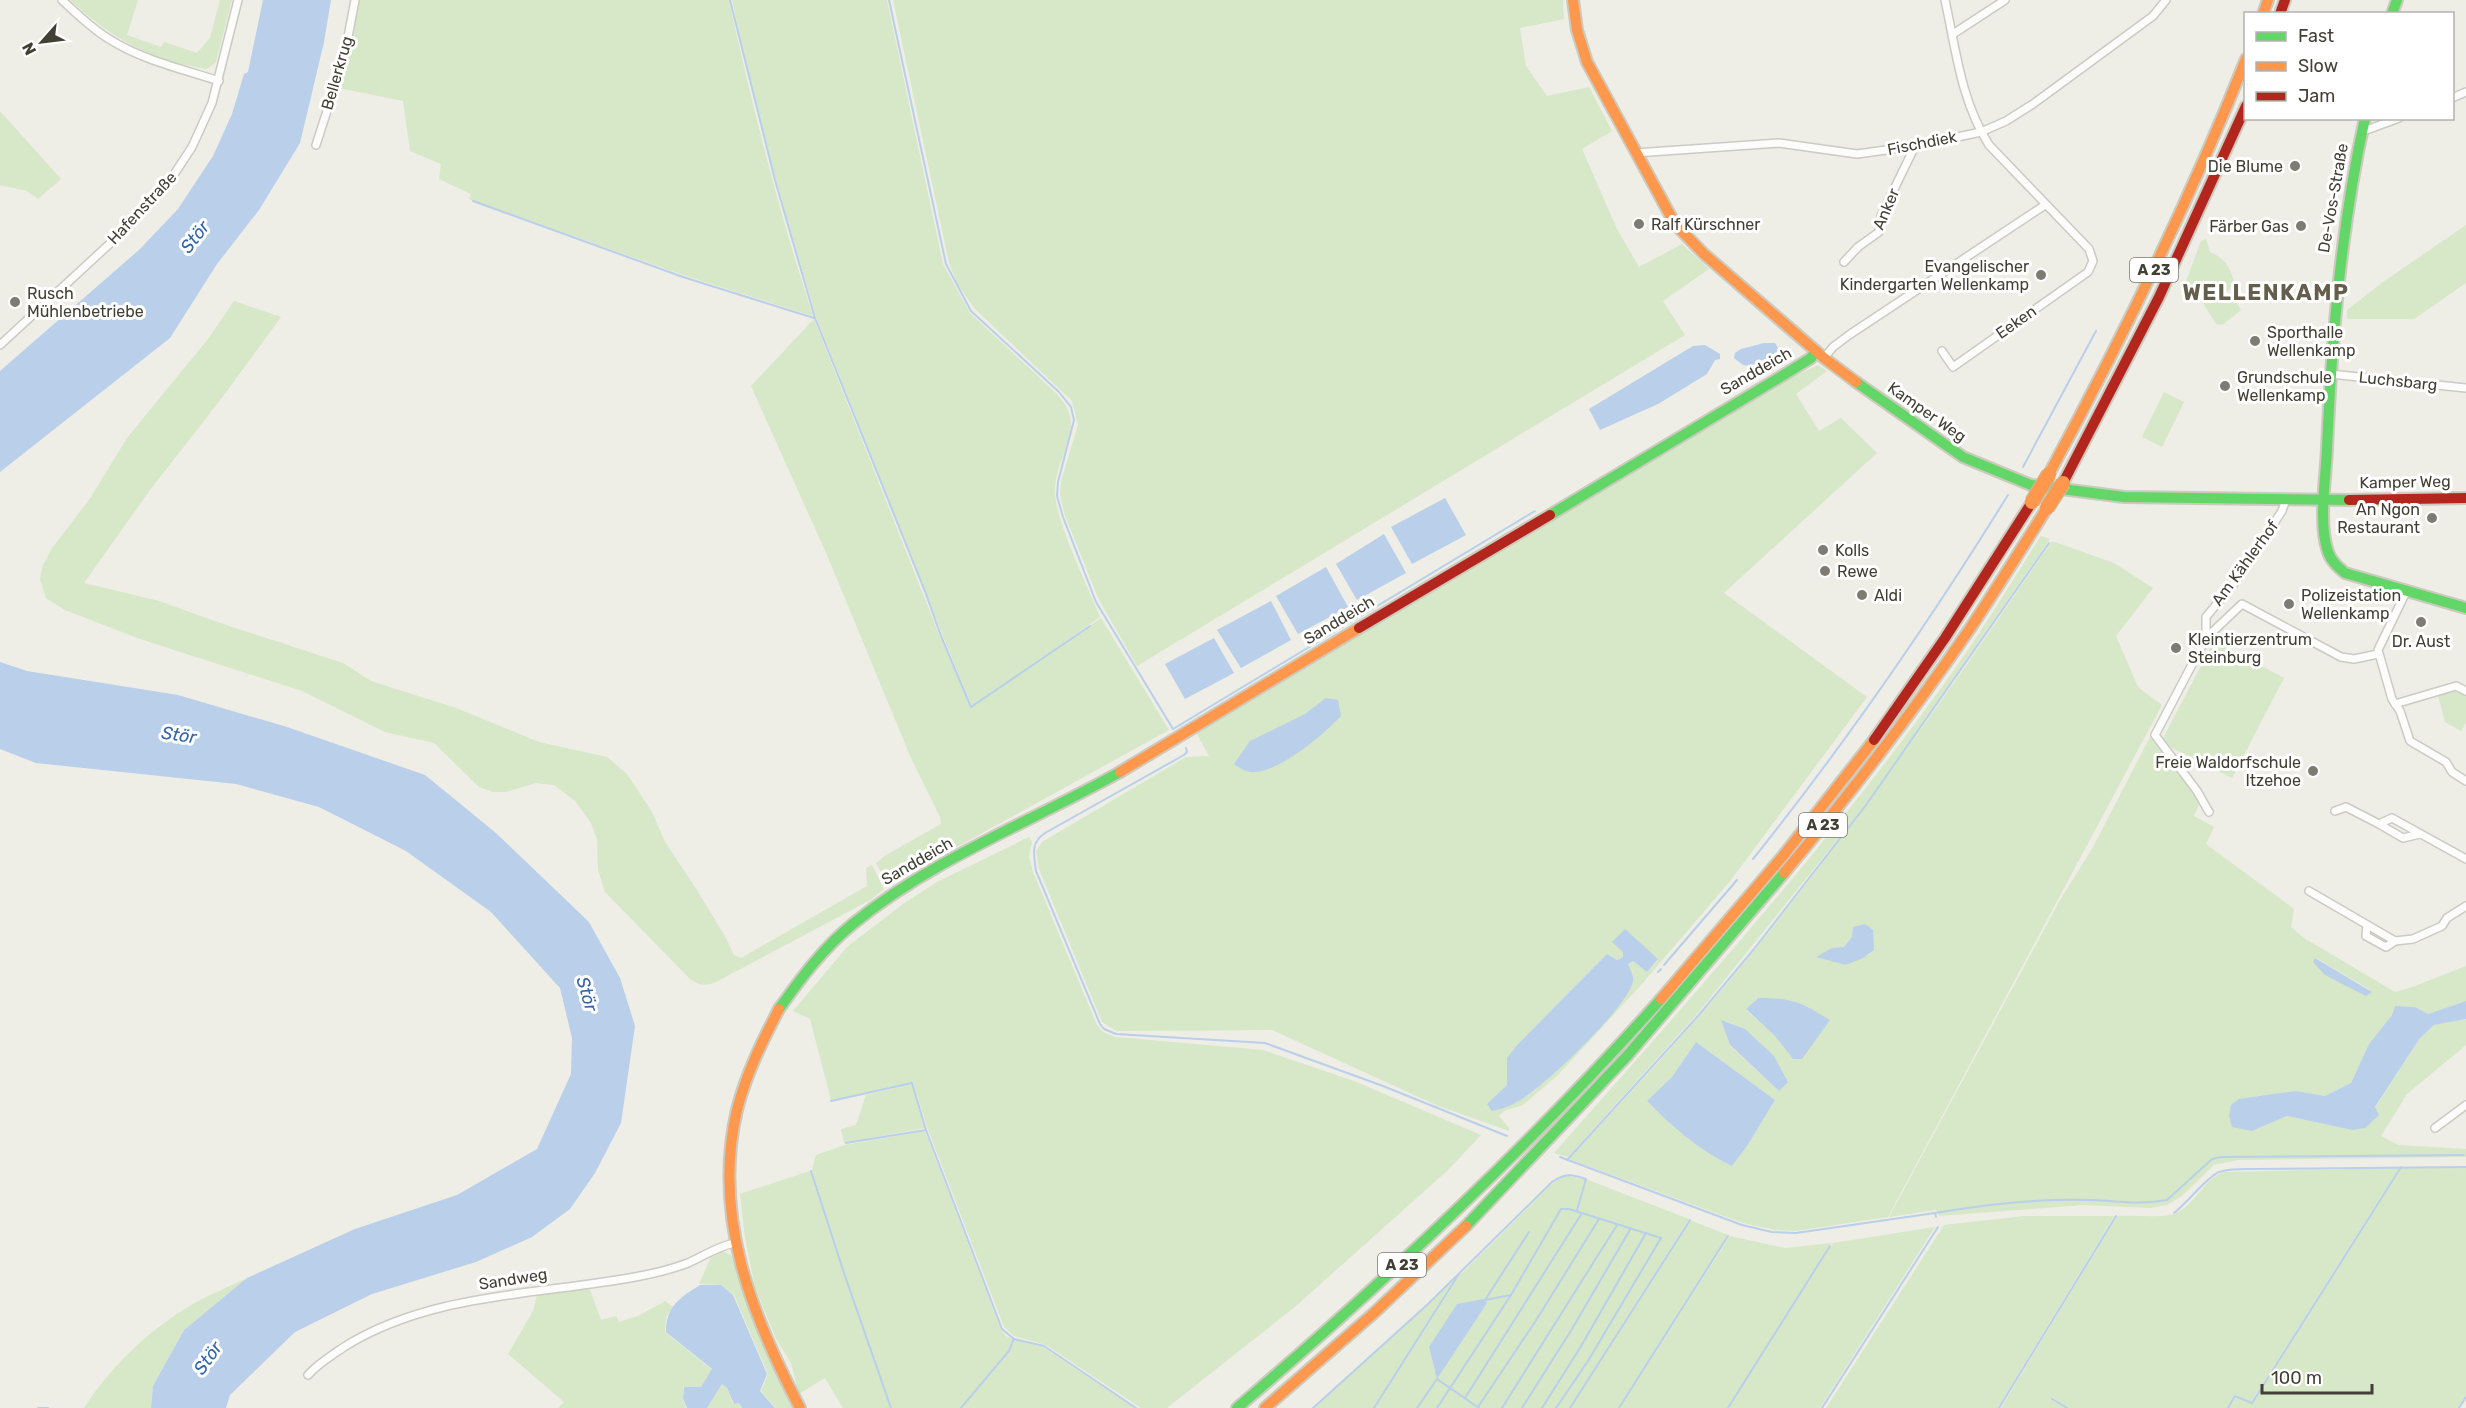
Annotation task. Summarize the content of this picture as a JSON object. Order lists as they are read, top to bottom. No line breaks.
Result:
{"streets":{"main road":["De-Vos-Straße","A 23","Sanddeich","Kamper Weg"],"street":["Bellerkrug","Fischdiek","Hafenstraße","Anker","Eeken","Luchsbarg","Am Kählerhof","Sandweg"]},"crossings":[["Fischdiek","Anker"],["Fischdiek","Kamper Weg"],["De-Vos-Straße","Luchsbarg"],["De-Vos-Straße","Kamper Weg"],["Eeken","Sanddeich"],["Sanddeich","Kamper Weg"],["Sanddeich","Sandweg"],["Kamper Weg","Am Kählerhof"]],"districts":["WELLENKAMP"],"water":["Stör"],"places":["Die Blume","Ralf Kürschner","Färber Gas","Evangelischer Kindergarten Wellenkamp","Rusch Mühlenbetriebe","Sporthalle Wellenkamp","Grundschule Wellenkamp","An Ngon Restaurant","Kolls","Rewe","Aldi","Polizeistation Wellenkamp","Dr. Aust","Kleintierzentrum Steinburg","Freie Waldorfschule Itzehoe"],"legend":["Fast","Slow","Jam"],"scale_bar":"100 m","north":"bottom left"}
